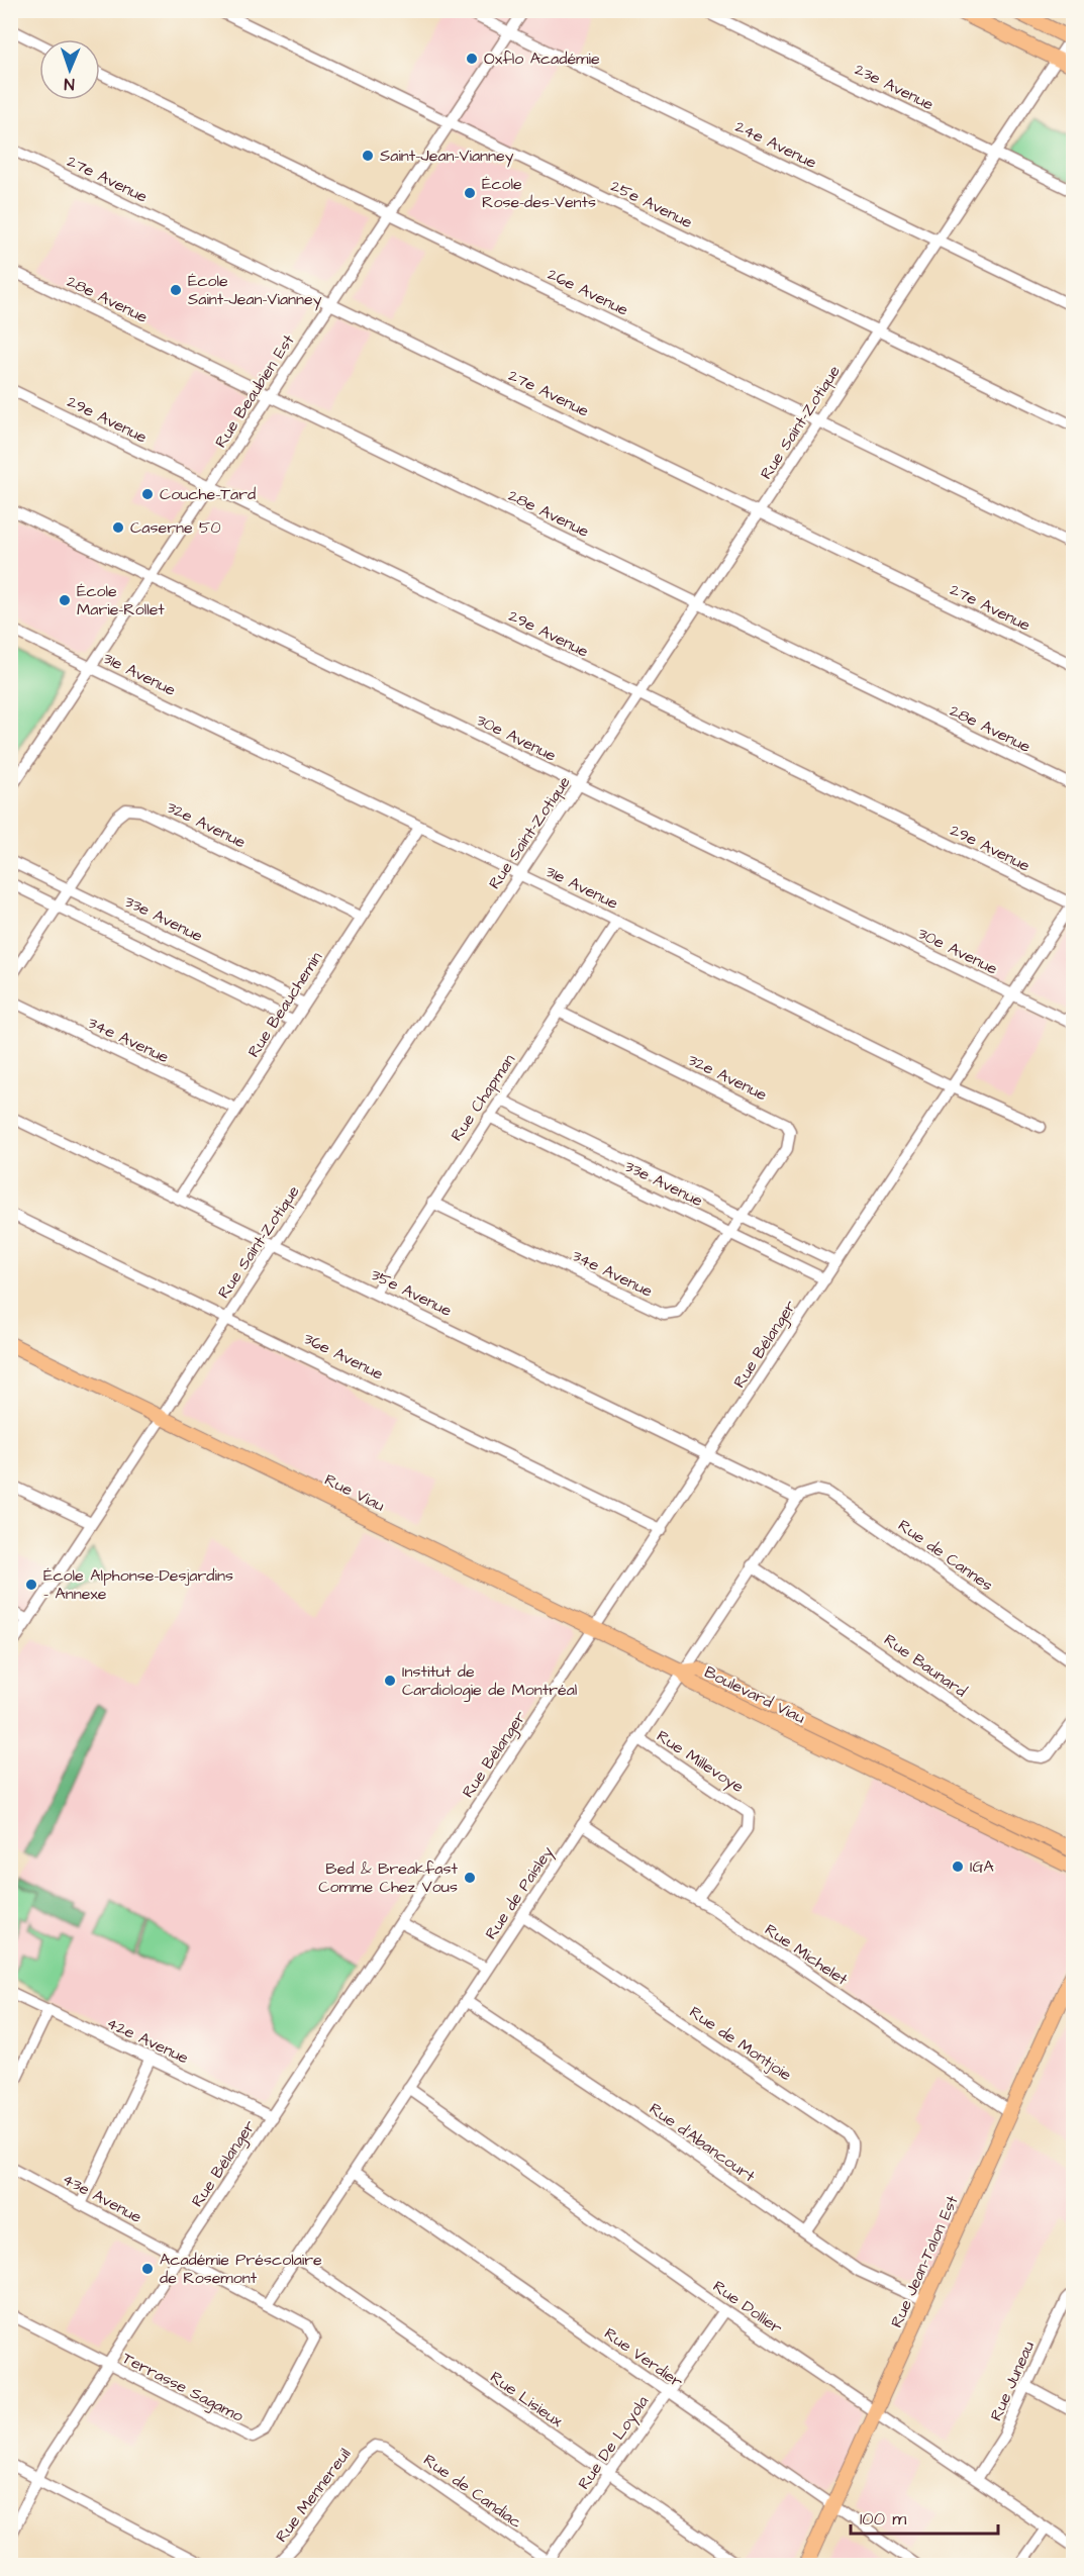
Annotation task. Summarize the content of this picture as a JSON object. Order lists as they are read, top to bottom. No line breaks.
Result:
{"streets":{"main road":["Rue Viau","Boulevard Viau","Rue Jean-Talon Est"],"street":["23e Avenue","24e Avenue","27e Avenue","25e Avenue","26e Avenue","28e Avenue","Rue Beaubien Est","29e Avenue","Rue Saint-Zotique","31e Avenue","30e Avenue","32e Avenue","33e Avenue","Rue Beauchemin","34e Avenue","Rue Chapman","35e Avenue","Rue Bélanger","36e Avenue","Rue de Cannes","Rue Baunard","Rue Millevoye","Rue de Paisley","Rue Michelet","42e Avenue","Rue de Montjoie","Rue d'Abancourt","43e Avenue","Rue Dollier","Rue Verdier","Rue Juneau","Terrasse Sagamo","Rue Lisieux","Rue De Loyola","Rue de Candiac","Rue Mennereuil"]},"crossings":[["23e Avenue","Rue Saint-Zotique"],["24e Avenue","Rue Beaubien Est"],["24e Avenue","Rue Saint-Zotique"],["27e Avenue","Rue Beaubien Est"],["27e Avenue","Rue Saint-Zotique"],["25e Avenue","Rue Beaubien Est"],["25e Avenue","Rue Saint-Zotique"],["26e Avenue","Rue Beaubien Est"],["26e Avenue","Rue Saint-Zotique"],["28e Avenue","Rue Beaubien Est"],["28e Avenue","Rue Saint-Zotique"],["Rue Beaubien Est","29e Avenue"],["Rue Beaubien Est","31e Avenue"],["Rue Beaubien Est","30e Avenue"],["29e Avenue","Rue Saint-Zotique"],["29e Avenue","Rue Bélanger"],["Rue Saint-Zotique","31e Avenue"],["Rue Saint-Zotique","30e Avenue"],["Rue Saint-Zotique","35e Avenue"],["Rue Saint-Zotique","36e Avenue"],["Rue Saint-Zotique","Rue Viau"],["31e Avenue","Rue Beauchemin"],["31e Avenue","Rue Chapman"],["31e Avenue","Rue Bélanger"],["30e Avenue","Rue Bélanger"],["32e Avenue","33e Avenue"],["32e Avenue","Rue Beauchemin"],["32e Avenue","34e Avenue"],["32e Avenue","Rue Chapman"],["33e Avenue","Rue Beauchemin"],["33e Avenue","34e Avenue"],["33e Avenue","Rue Chapman"],["33e Avenue","Rue Bélanger"],["Rue Beauchemin","34e Avenue"],["Rue Beauchemin","35e Avenue"],["34e Avenue","Rue Chapman"],["Rue Chapman","35e Avenue"],["35e Avenue","Rue Bélanger"],["35e Avenue","Rue de Cannes"],["35e Avenue","Rue de Paisley"],["Rue Bélanger","36e Avenue"],["Rue Bélanger","Rue Viau"],["Rue Bélanger","42e Avenue"],["Rue Bélanger","43e Avenue"],["Rue Bélanger","Terrasse Sagamo"],["Rue Viau","Boulevard Viau"],["Rue Viau","Rue de Paisley"],["Rue de Cannes","Rue de Paisley"],["Rue Baunard","Rue de Paisley"],["Boulevard Viau","Rue de Paisley"],["Rue Millevoye","Rue de Paisley"],["Rue Millevoye","Rue Michelet"],["Rue de Paisley","Rue Michelet"],["Rue de Paisley","Rue de Montjoie"],["Rue de Paisley","Rue d'Abancourt"],["Rue de Paisley","Rue Dollier"],["Rue de Paisley","Rue Verdier"],["Rue de Paisley","Terrasse Sagamo"],["Rue de Paisley","Rue Lisieux"],["Rue Michelet","Rue Jean-Talon Est"],["Rue de Montjoie","Rue d'Abancourt"],["Rue d'Abancourt","Rue Jean-Talon Est"],["43e Avenue","Terrasse Sagamo"],["Rue Jean-Talon Est","Rue Dollier"],["Rue Jean-Talon Est","Rue Verdier"],["Rue Dollier","Rue Juneau"],["Rue Dollier","Rue De Loyola"],["Rue Verdier","Rue De Loyola"],["Rue Lisieux","Rue De Loyola"],["Rue De Loyola","Rue de Candiac"],["Rue de Candiac","Rue Mennereuil"]],"places":["Oxflo Académie","Saint-Jean-Vianney","École Rose-des-Vents","École Saint-Jean-Vianney","Couche-Tard","Caserne 50","École Marie-Rollet","École Alphonse-Desjardins - Annexe","Institut de Cardiologie de Montréal","IGA","Bed & Breakfast Comme Chez Vous","Académie Préscolaire de Rosemont"],"scale_bar":"100 m","north":"bottom"}
